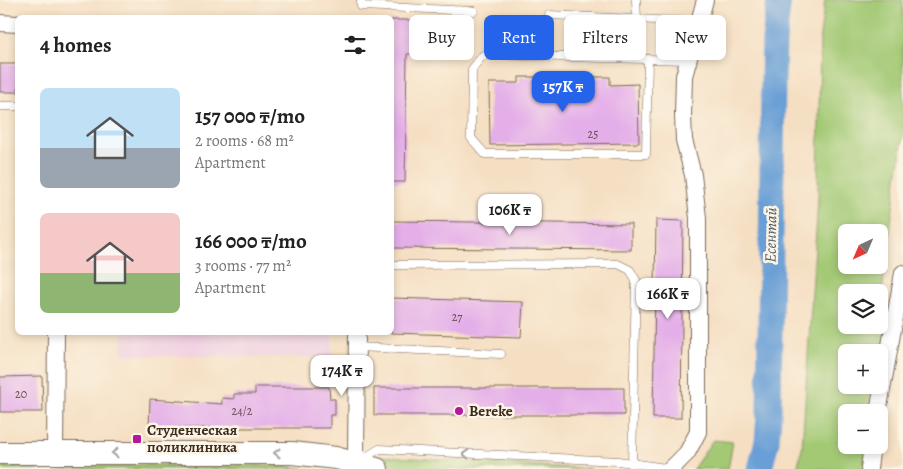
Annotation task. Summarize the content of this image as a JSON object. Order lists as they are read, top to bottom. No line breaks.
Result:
{"water":["Есентай"],"places":{"other":["Bereke"],"transit":["Студенческая поликлиника"]},"house_numbers":["25","27","20","24/2"],"north":"bottom left","page":{"chip":["Buy","Rent","Filters","New"],"heading":"4 homes","price":["157K ₸","106K ₸","166K ₸","174K ₸"],"list":[{"name":"157 000 ₸/mo","note":"2 rooms · 68 m² · Apartment"},{"name":"166 000 ₸/mo","note":"3 rooms · 77 m² · Apartment"}],"map_buttons":["+","−"]}}
